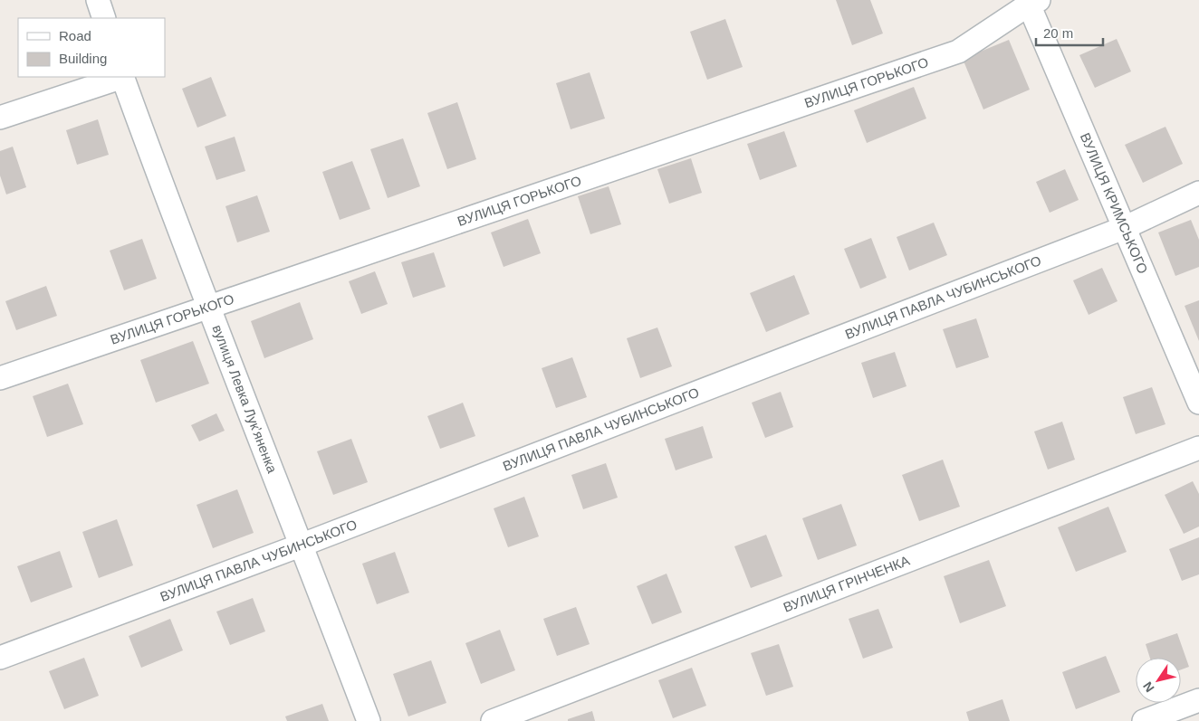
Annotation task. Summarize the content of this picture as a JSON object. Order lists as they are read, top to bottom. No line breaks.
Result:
{"streets":{"street":["ВУЛИЦЯ ГОРЬКОГО","ВУЛИЦЯ КРИМСЬКОГО","ВУЛИЦЯ ПАВЛА ЧУБИНСЬКОГО","вулиця Левка Лукʼяненка","ВУЛИЦЯ ГРІНЧЕНКА"]},"crossings":[["ВУЛИЦЯ ГОРЬКОГО","ВУЛИЦЯ КРИМСЬКОГО"],["ВУЛИЦЯ ГОРЬКОГО","вулиця Левка Лукʼяненка"],["ВУЛИЦЯ КРИМСЬКОГО","ВУЛИЦЯ ПАВЛА ЧУБИНСЬКОГО"],["ВУЛИЦЯ ПАВЛА ЧУБИНСЬКОГО","вулиця Левка Лукʼяненка"]],"legend":["Road","Building"],"scale_bar":"20 m","north":"bottom left"}
